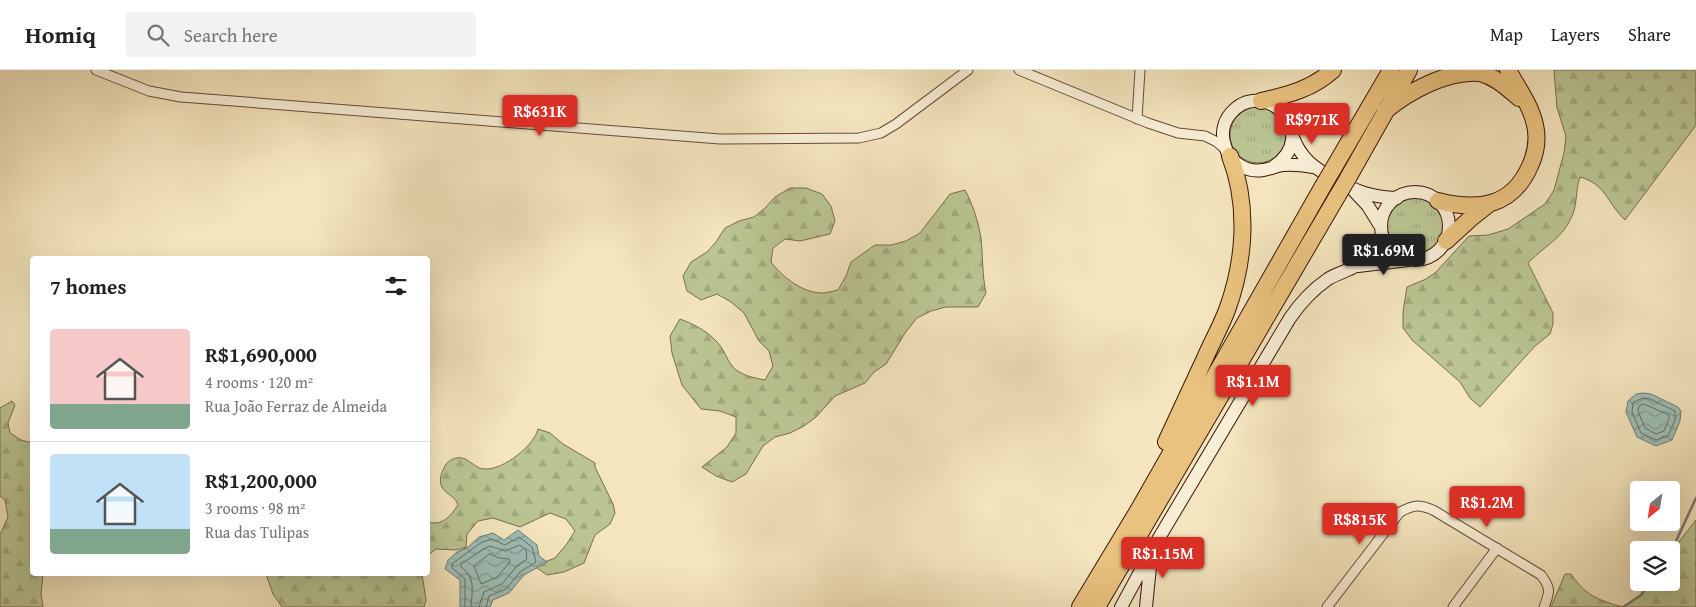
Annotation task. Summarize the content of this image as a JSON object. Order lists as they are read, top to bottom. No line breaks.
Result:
{"north":"bottom left","page":{"header":"Homiq","search":"Search here","nav":["Map","Layers","Share"],"price":["R$631K","R$971K","R$1.69M","R$1.1M","R$1.2M","R$815K","R$1.15M"],"heading":"7 homes","list":[{"name":"R$1,690,000","note":"4 rooms · 120 m² · Rua João Ferraz de Almeida"},{"name":"R$1,200,000","note":"3 rooms · 98 m² · Rua das Tulipas"}]}}
